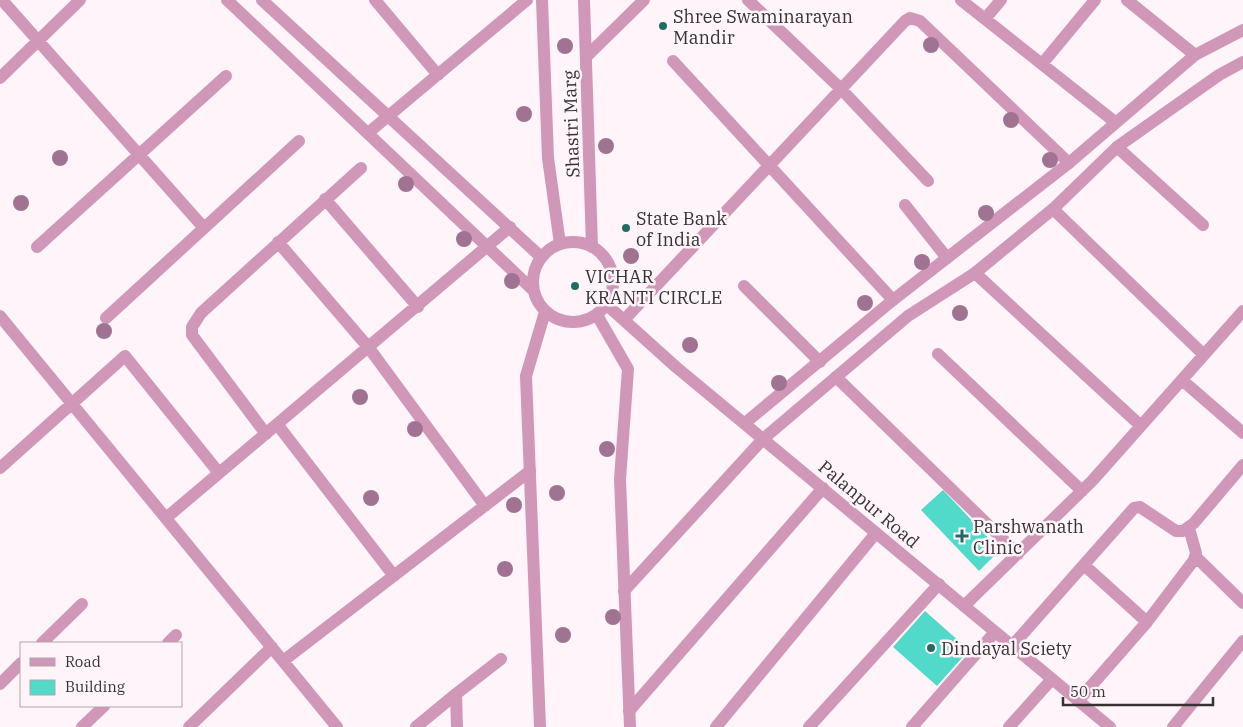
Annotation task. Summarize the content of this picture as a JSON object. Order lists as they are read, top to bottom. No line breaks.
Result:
{"streets":{"street":["Shastri Marg","Palanpur Road"]},"crossings":[["Shastri Marg","Palanpur Road"]],"places":{"other":["Shree Swaminarayan Mandir","State Bank of India","VICHAR KRANTI CIRCLE","Dindayal Sciety"],"health":["Parshwanath Clinic"]},"legend":["Road","Building"],"scale_bar":"50 m"}
